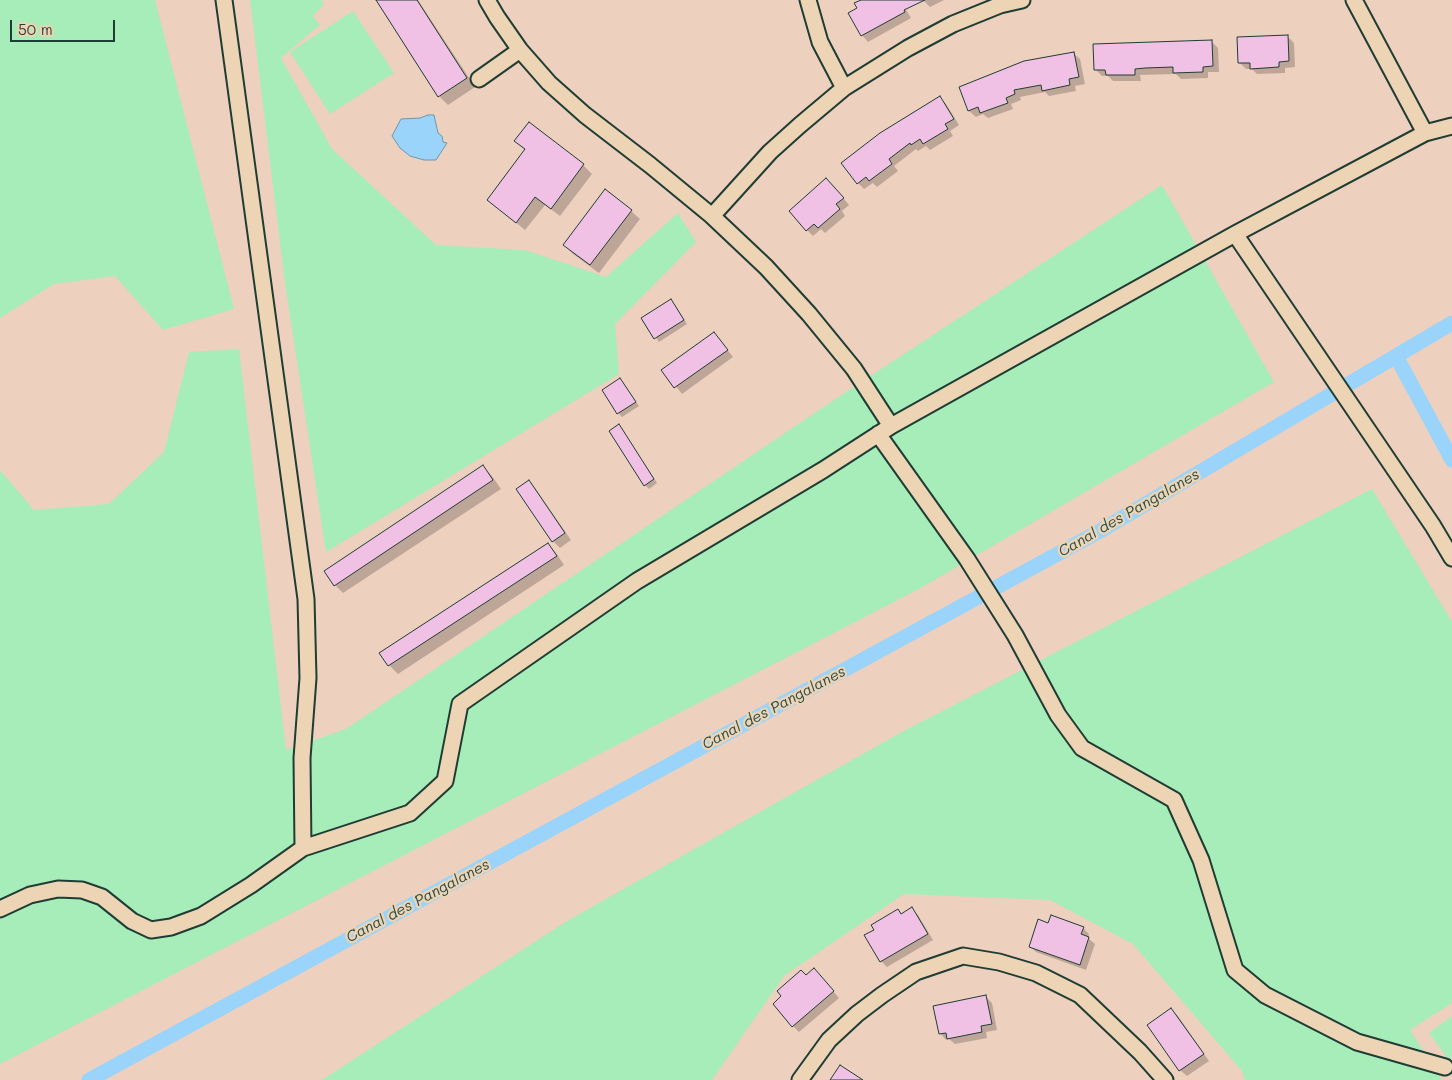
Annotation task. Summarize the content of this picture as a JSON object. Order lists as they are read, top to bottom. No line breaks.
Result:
{"water":["Canal des Pangalanes"],"scale_bar":"50 m"}
